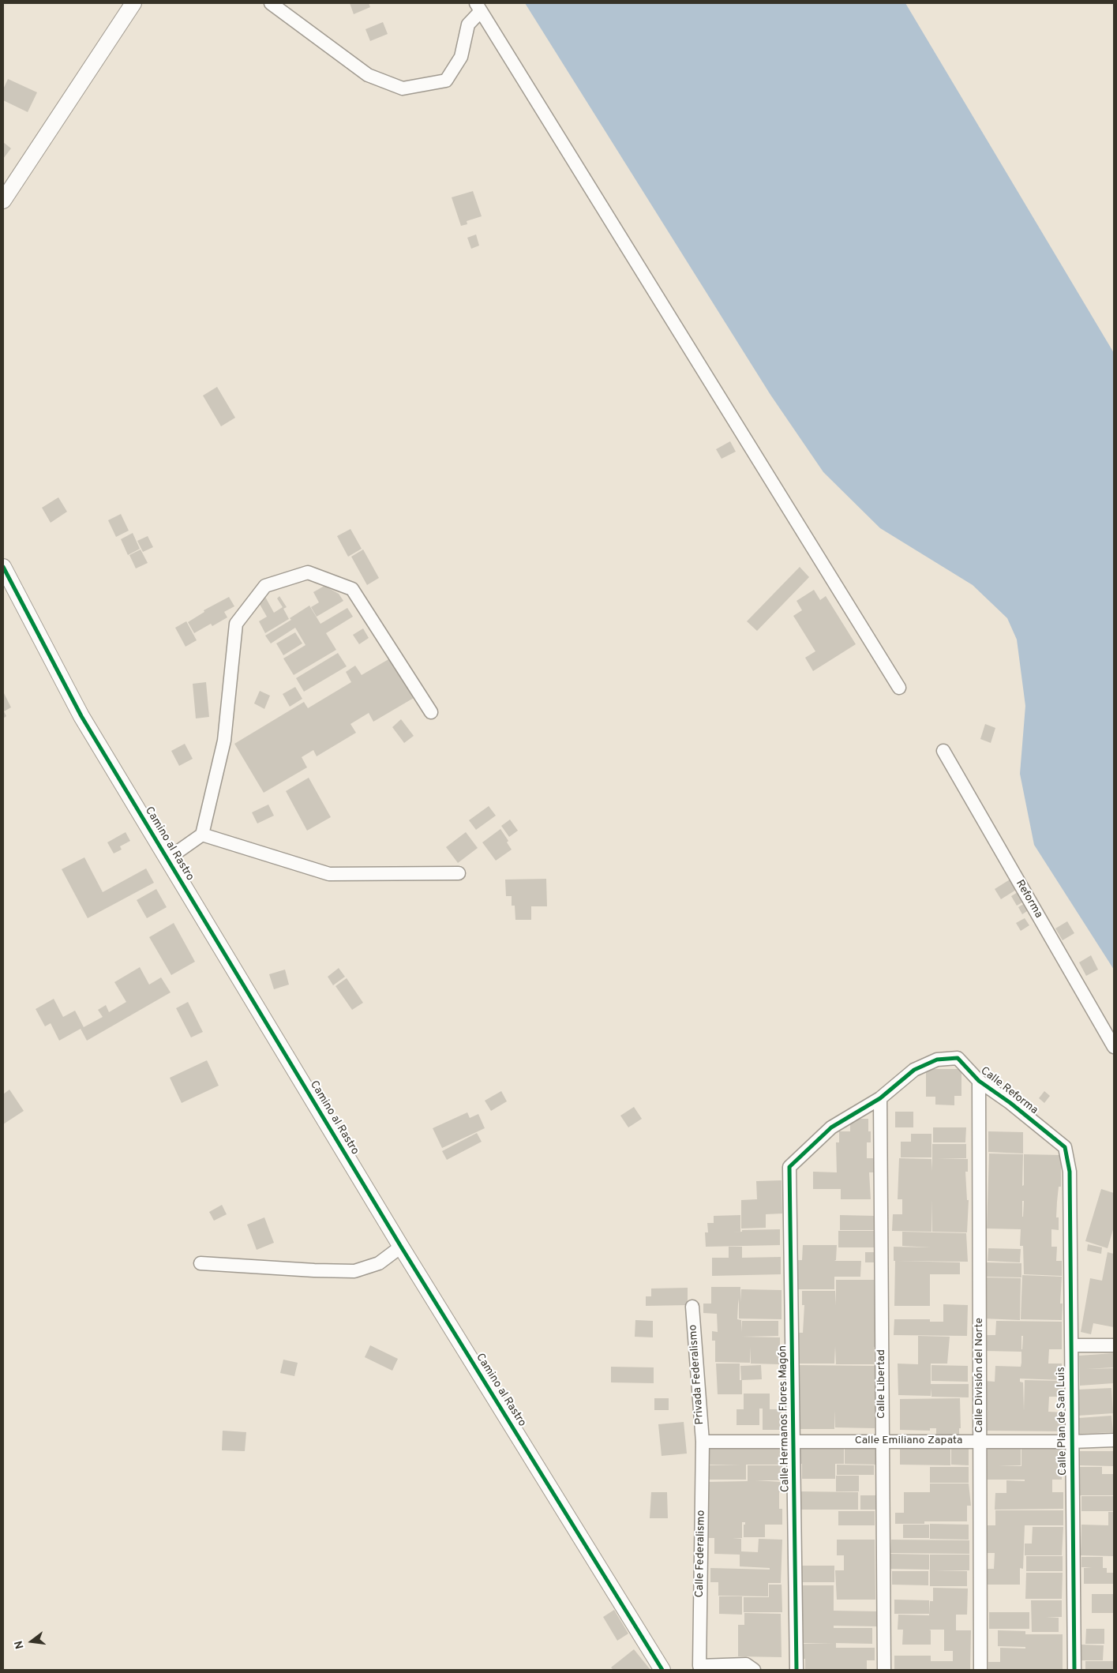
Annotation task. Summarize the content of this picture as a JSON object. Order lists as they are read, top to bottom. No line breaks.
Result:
{"streets":{"street":["Camino al Rastro","Reforma","Calle Reforma","Privada Federalismo","Calle División del Norte","Calle Libertad","Calle Hermanos Flores Magón","Calle Plan de San Luis","Calle Emiliano Zapata","Calle Federalismo"]},"crossings":[["Calle Reforma","Calle División del Norte"],["Calle Reforma","Calle Libertad"],["Calle Reforma","Calle Hermanos Flores Magón"],["Calle Reforma","Calle Plan de San Luis"],["Privada Federalismo","Calle Emiliano Zapata"],["Privada Federalismo","Calle Federalismo"],["Calle División del Norte","Calle Emiliano Zapata"],["Calle Libertad","Calle Hermanos Flores Magón"],["Calle Libertad","Calle Emiliano Zapata"],["Calle Hermanos Flores Magón","Calle Emiliano Zapata"],["Calle Plan de San Luis","Calle Emiliano Zapata"],["Calle Emiliano Zapata","Calle Federalismo"]],"north":"left"}
